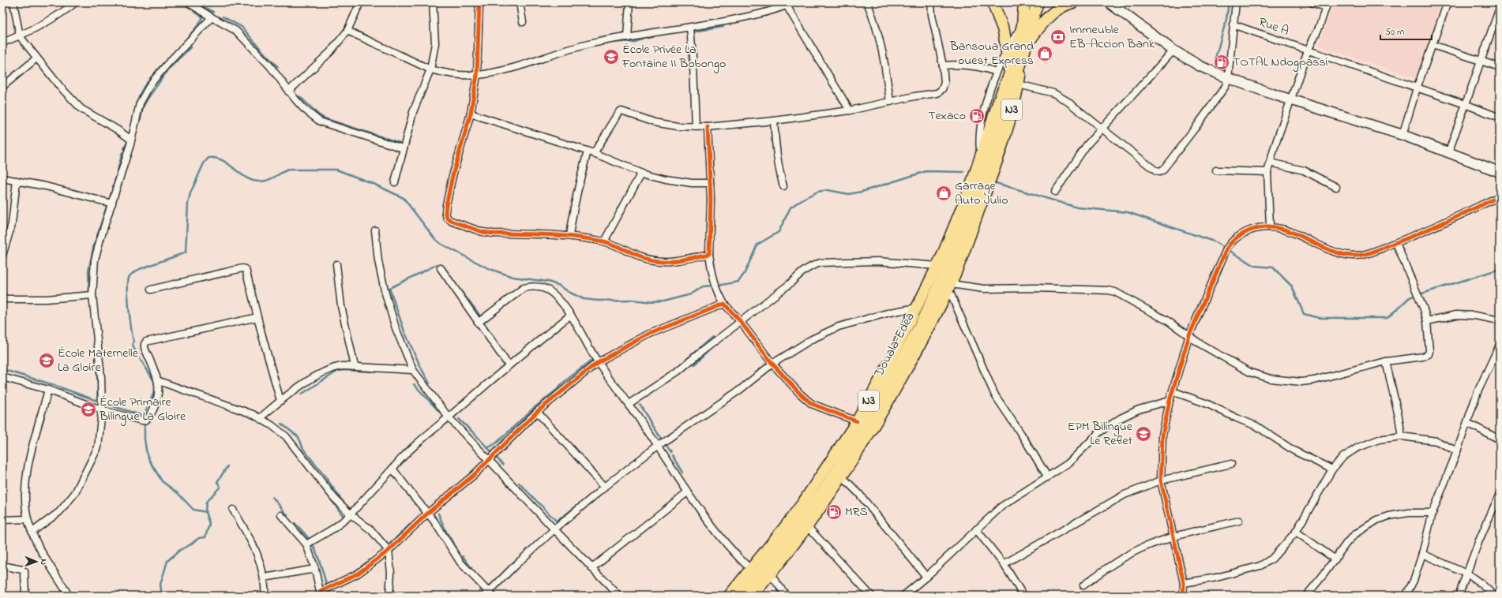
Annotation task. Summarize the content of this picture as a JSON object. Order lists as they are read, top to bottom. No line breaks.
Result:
{"streets":{"highway":["N3","Douala-Edea"],"street":["Rue A"]},"crossings":[["N3","Douala-Edea"]],"places":{"bank":["Immeuble EB-Accion Bank"],"shop":["Bansoua Grand ouest Express","Garrage Auto Julio"],"school or university":["École Privée La Fontaine II Bobongo","École Maternelle La Gloire","École Primaire Bilingue La Gloire","EPM Bilingue Le Reflet"],"fuel station":["TOTAL Ndogpassi","Texaco","MRS"]},"scale_bar":"50 m","north":"right"}
